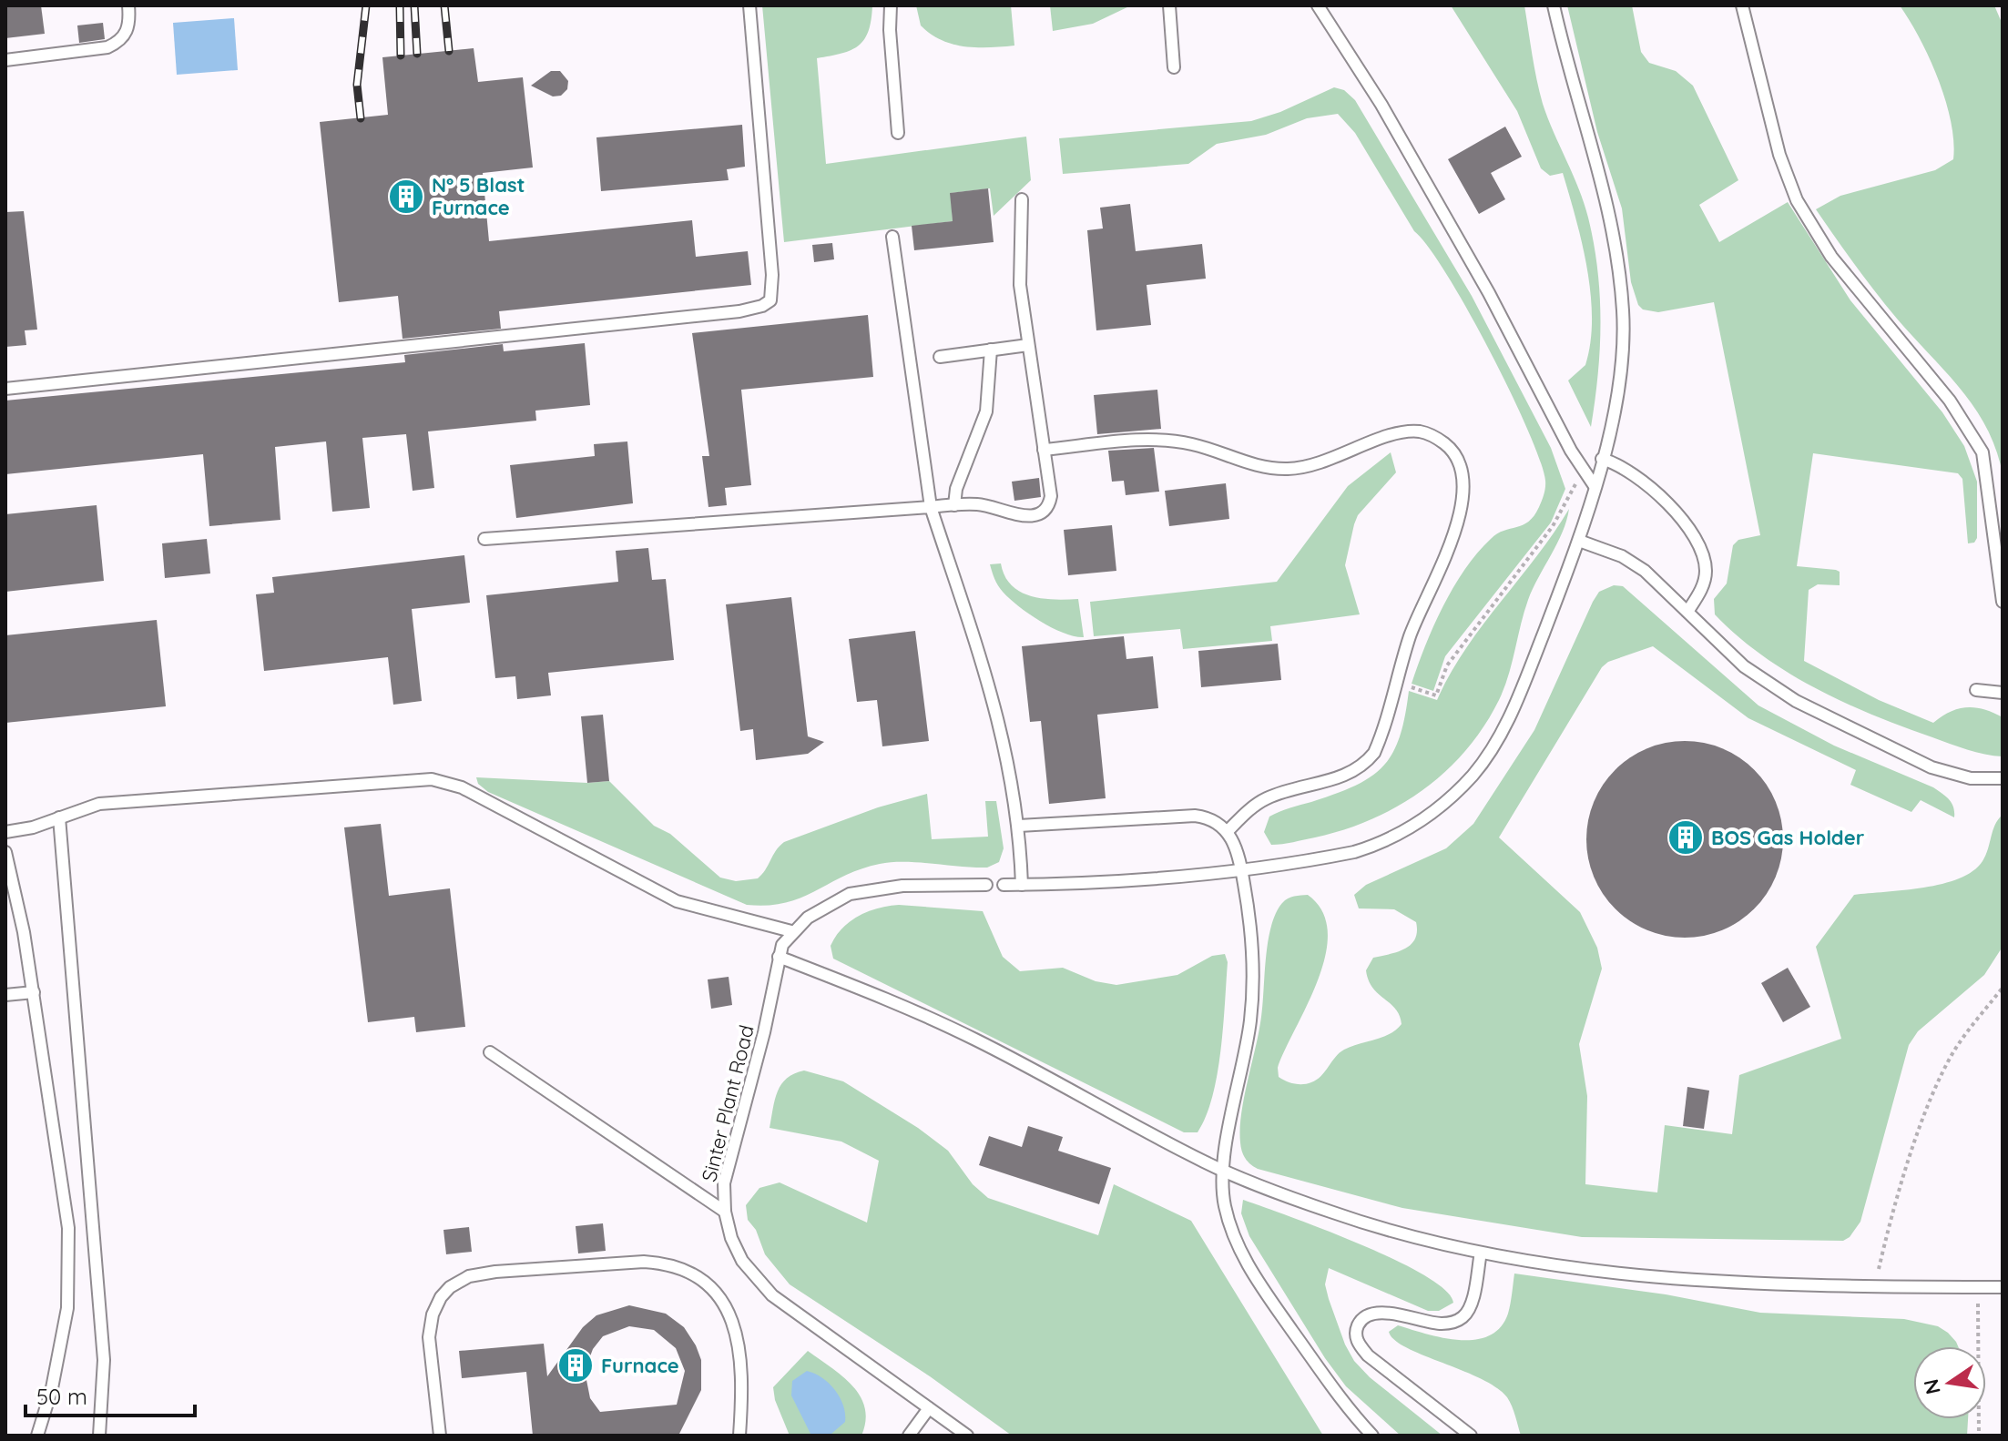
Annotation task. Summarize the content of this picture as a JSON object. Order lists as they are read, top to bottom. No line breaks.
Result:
{"streets":{"lane":["Sinter Plant Road"]},"places":{"building":["Nº 5 Blast Furnace","BOS Gas Holder","Furnace"]},"scale_bar":"50 m","north":"left"}
